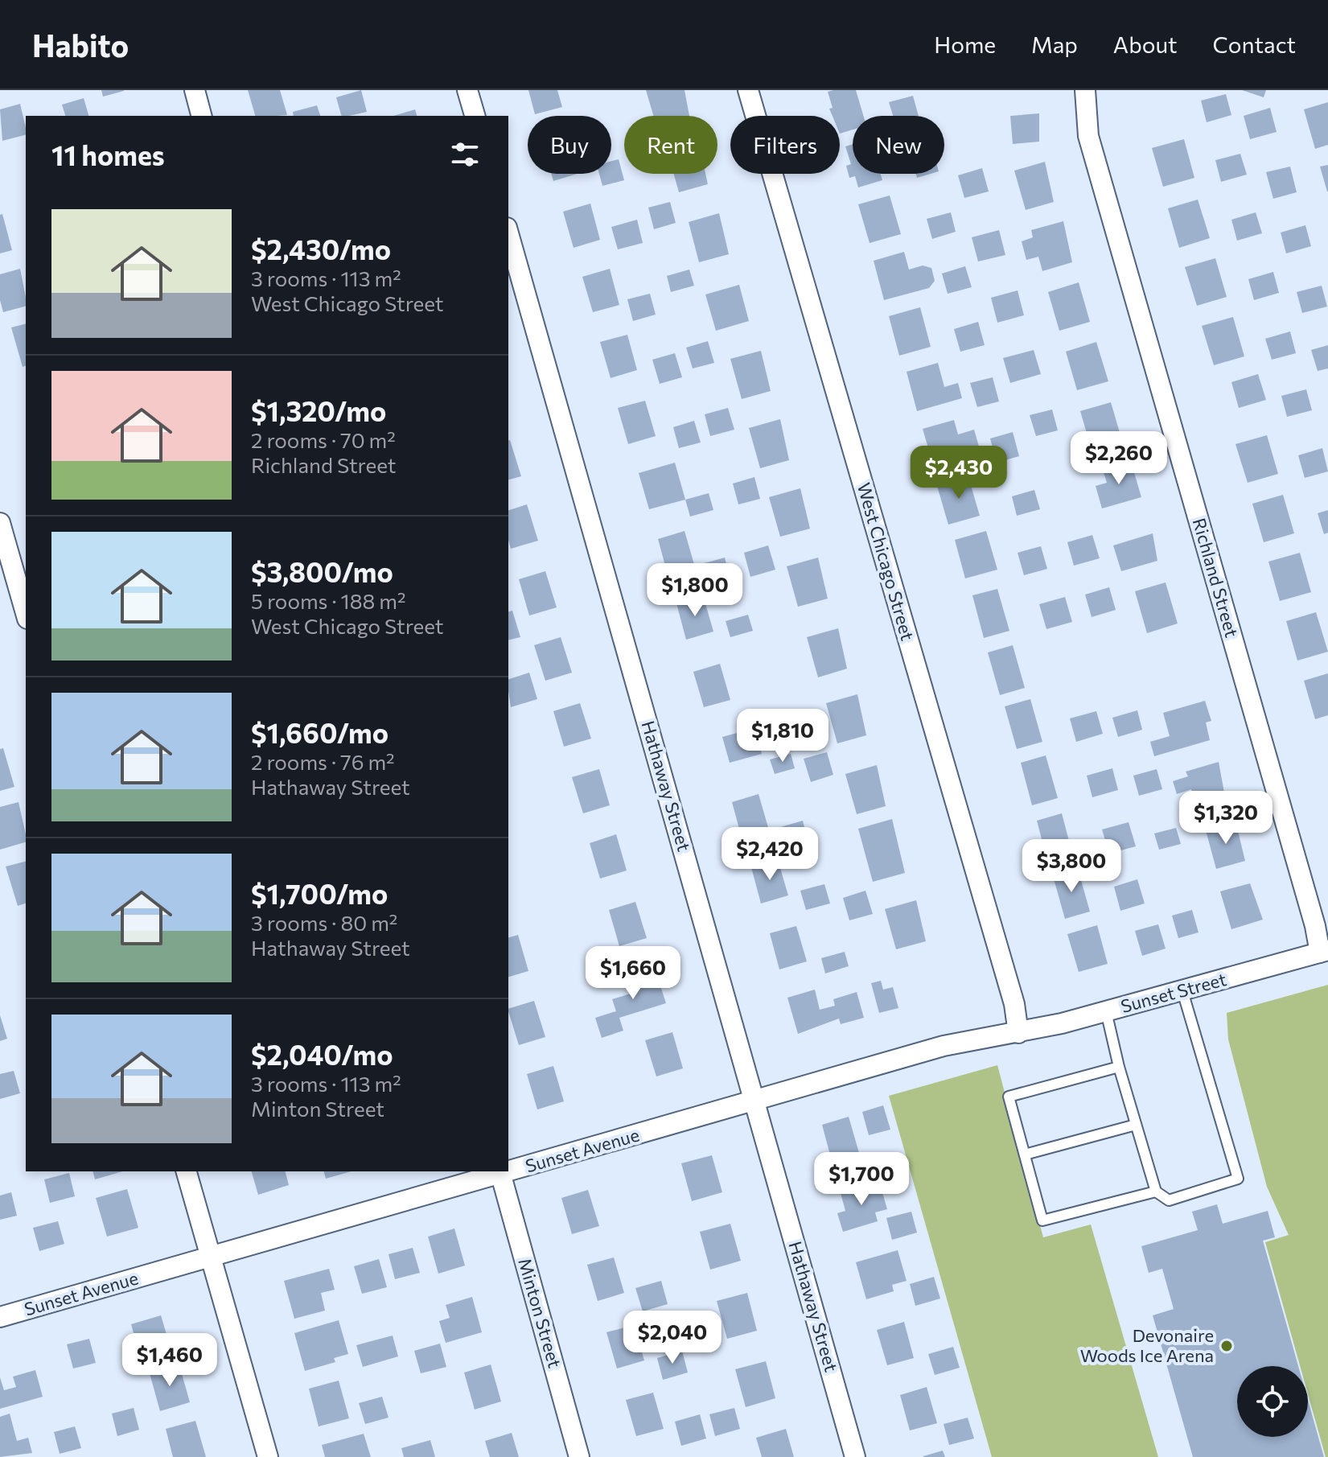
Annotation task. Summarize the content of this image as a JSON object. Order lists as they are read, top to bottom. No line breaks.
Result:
{"streets":{"street":["West Chicago Street","Richland Street","Hathaway Street","Sunset Street","Sunset Avenue","Minton Street"]},"crossings":[["West Chicago Street","Sunset Street"],["West Chicago Street","Sunset Avenue"],["Richland Street","Sunset Street"],["Hathaway Street","Sunset Avenue"],["Sunset Street","Sunset Avenue"],["Sunset Avenue","Minton Street"]],"places":["Devonaire Woods Ice Arena"],"page":{"header":"Habito","nav":["Home","Map","About","Contact"],"chip":["Buy","Rent","Filters","New"],"heading":"11 homes","list":[{"name":"$2,430/mo","note":"3 rooms · 113 m² · West Chicago Street"},{"name":"$1,320/mo","note":"2 rooms · 70 m² · Richland Street"},{"name":"$3,800/mo","note":"5 rooms · 188 m² · West Chicago Street"},{"name":"$1,660/mo","note":"2 rooms · 76 m² · Hathaway Street"},{"name":"$1,700/mo","note":"3 rooms · 80 m² · Hathaway Street"},{"name":"$2,040/mo","note":"3 rooms · 113 m² · Minton Street"}],"price":["$2,260","$2,430","$1,800","$1,810","$1,320","$2,420","$3,800","$1,660","$1,700","$2,040","$1,460"]}}
